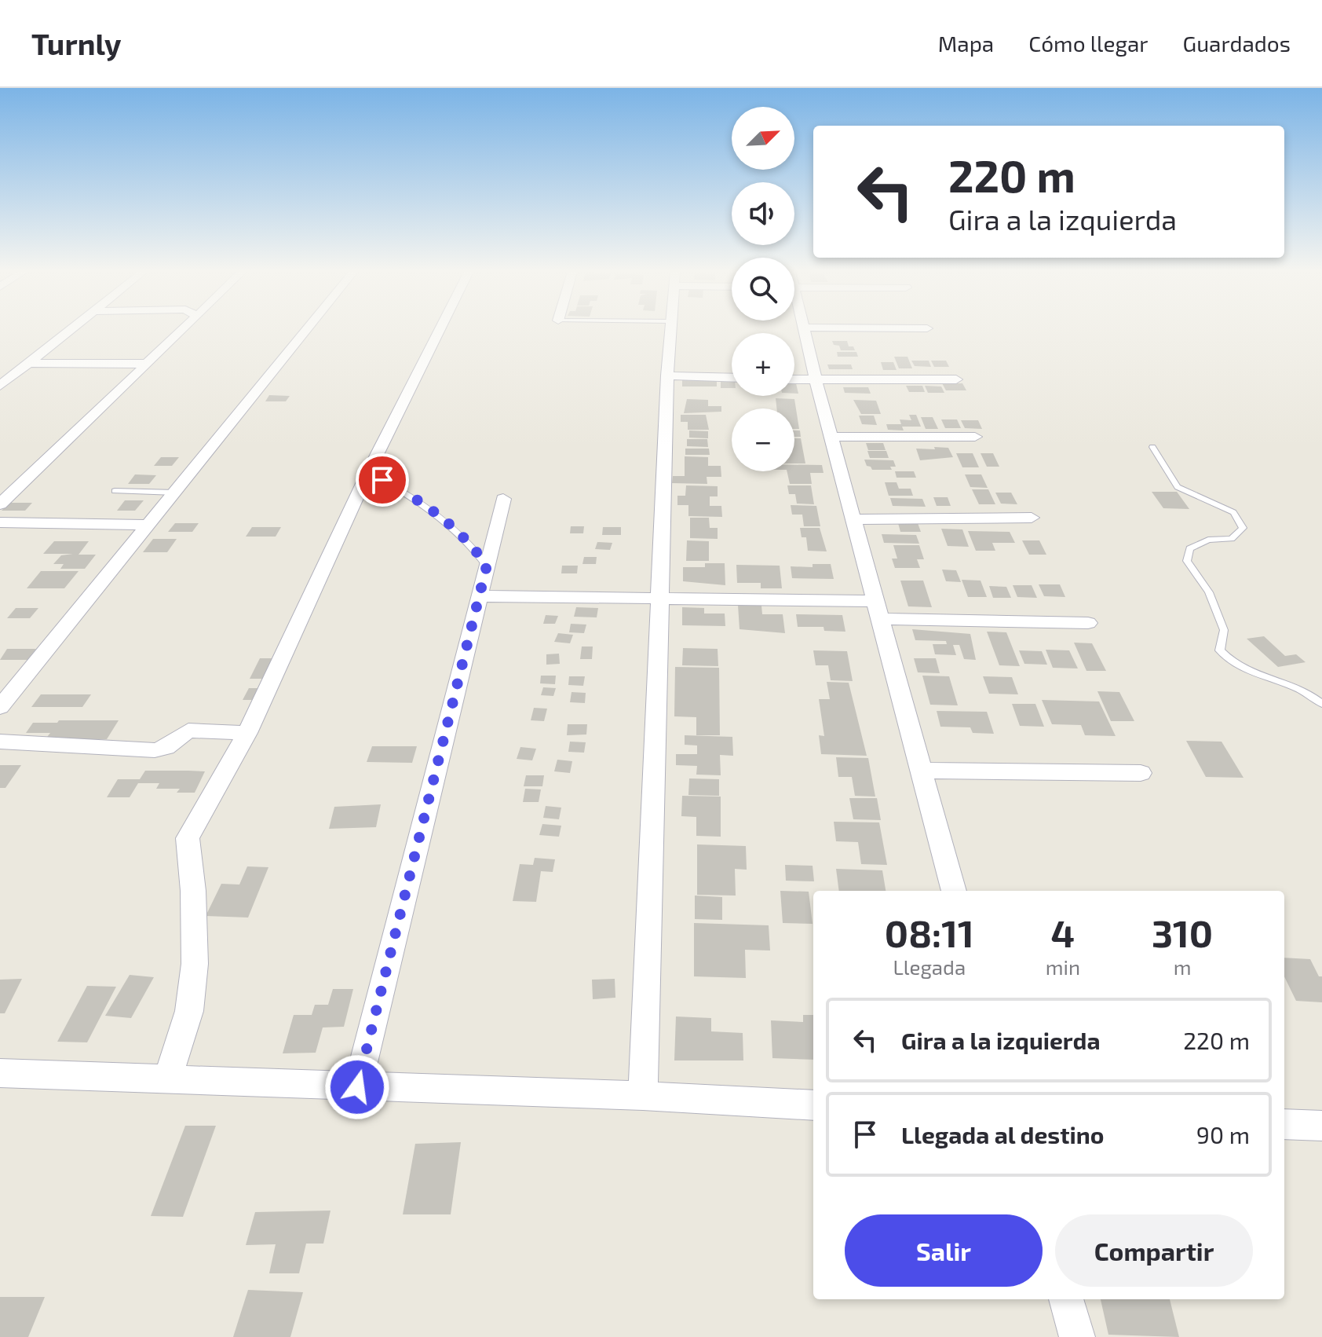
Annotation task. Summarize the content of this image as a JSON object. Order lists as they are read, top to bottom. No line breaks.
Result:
{"north":"top right","page":{"header":"Turnly","nav":["Mapa","Cómo llegar","Guardados"],"map_buttons":["+","−"],"turn":["220 m","Gira a la izquierda"],"eta":["08:11","Llegada","4","min","310","m"],"list":[{"name":"Gira a la izquierda","value":"220 m"},{"name":"Llegada al destino","value":"90 m"}],"buttons":["Salir","Compartir"]}}
